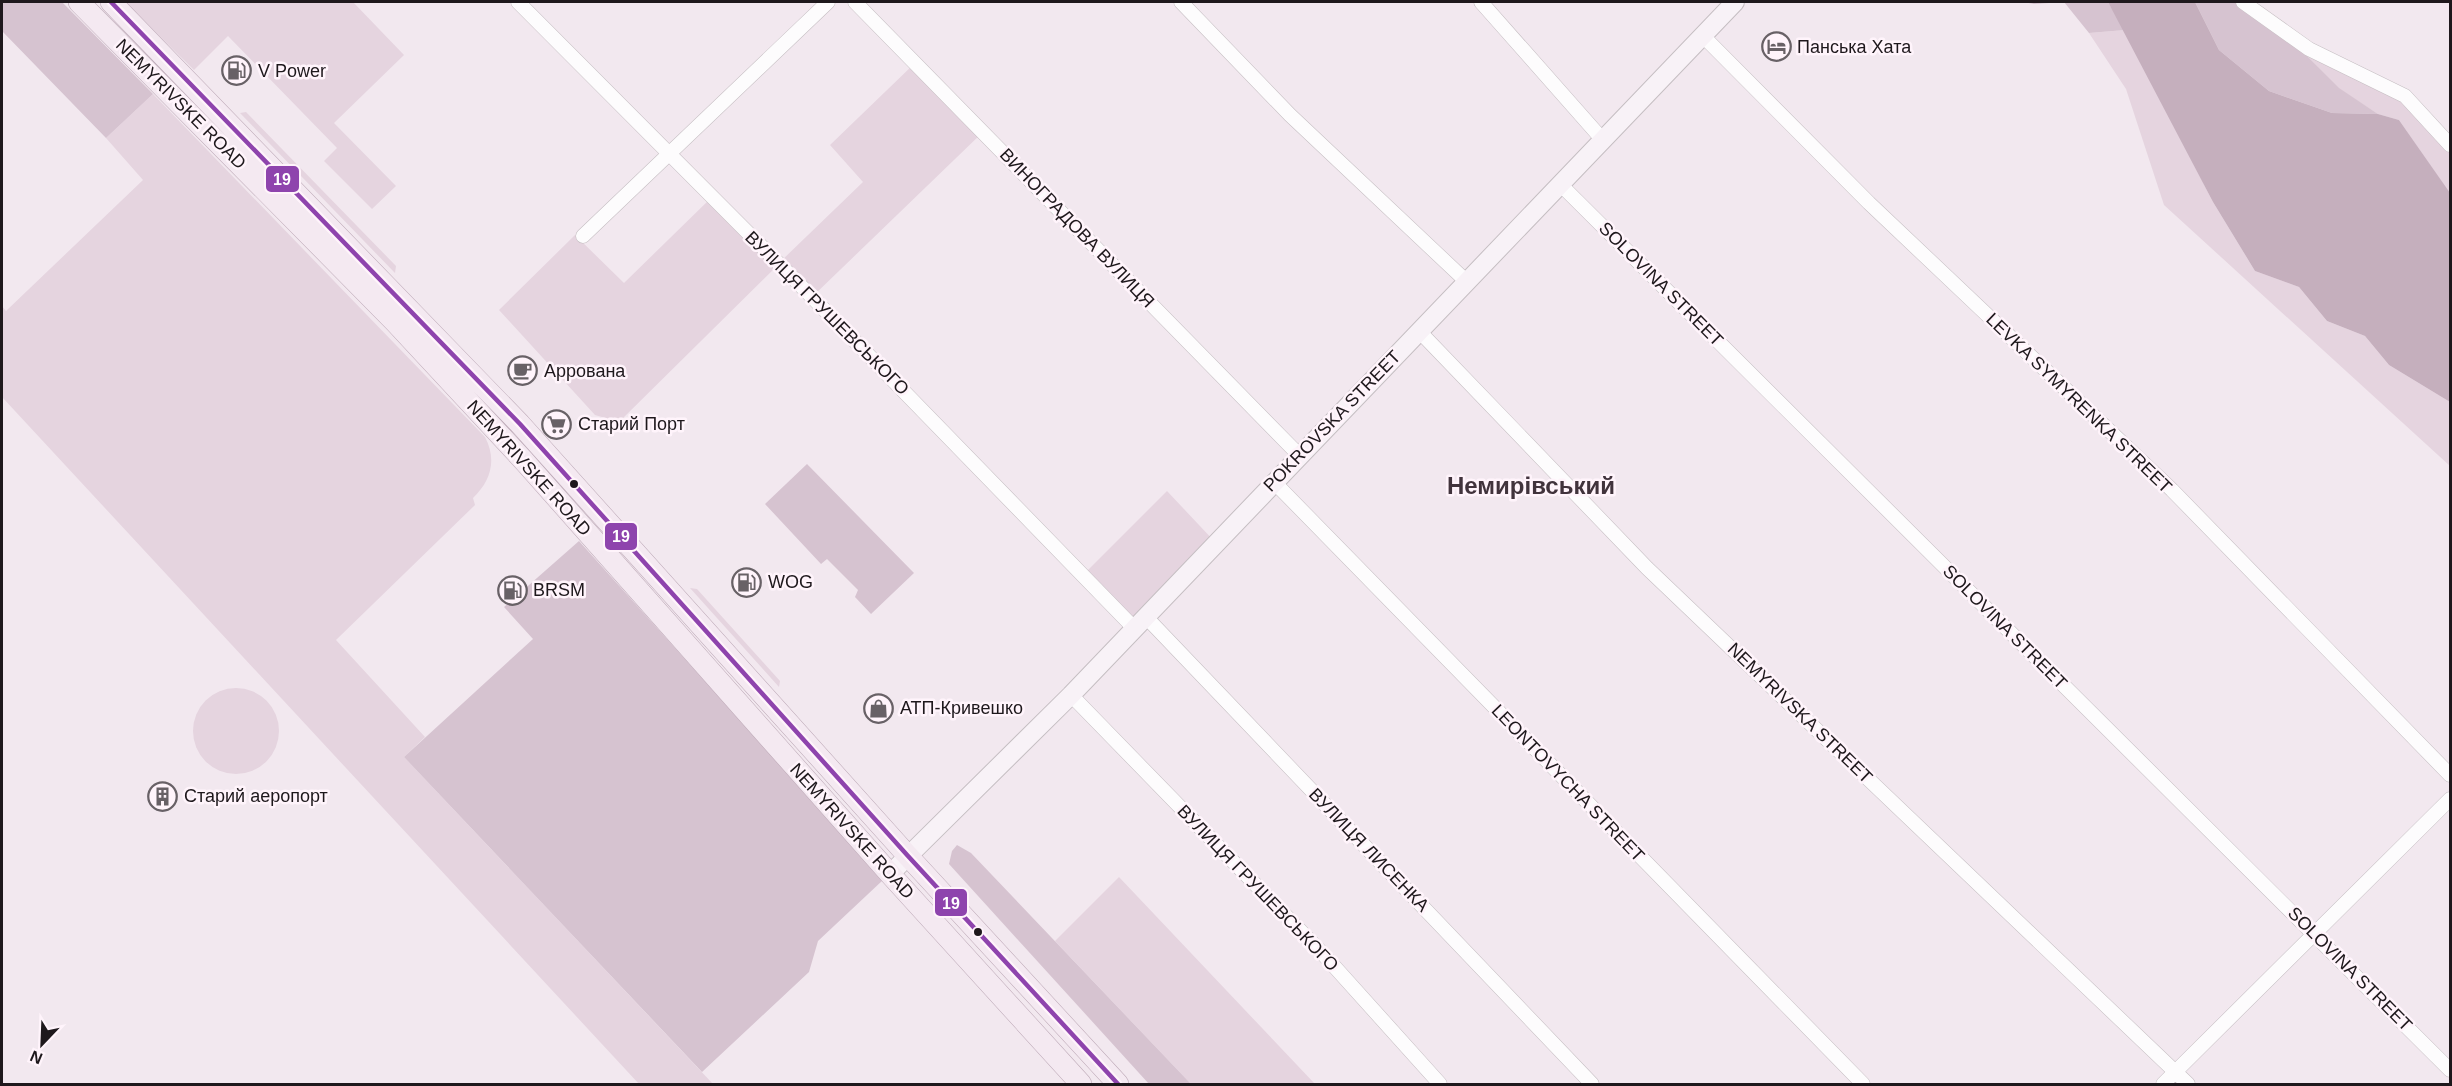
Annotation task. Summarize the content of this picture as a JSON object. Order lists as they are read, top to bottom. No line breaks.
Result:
{"streets":{"main road":["NEMYRIVSKE ROAD"],"street":["ВИНОГРАДОВА ВУЛИЦЯ","SOLOVINA STREET","ВУЛИЦЯ ГРУШЕВСЬКОГО","LEVKA SYMYRENKA STREET","POKROVSKA STREET","NEMYRIVSKA STREET","LEONTOVYCHA STREET","ВУЛИЦЯ ЛИСЕНКА"]},"crossings":[["NEMYRIVSKE ROAD","POKROVSKA STREET"],["ВИНОГРАДОВА ВУЛИЦЯ","POKROVSKA STREET"],["SOLOVINA STREET","POKROVSKA STREET"],["ВУЛИЦЯ ГРУШЕВСЬКОГО","POKROVSKA STREET"],["ВУЛИЦЯ ГРУШЕВСЬКОГО","ВУЛИЦЯ ЛИСЕНКА"],["LEVKA SYMYRENKA STREET","POKROVSKA STREET"],["POKROVSKA STREET","NEMYRIVSKA STREET"],["POKROVSKA STREET","LEONTOVYCHA STREET"],["POKROVSKA STREET","ВУЛИЦЯ ЛИСЕНКА"]],"districts":["Немирівський"],"places":{"hotel":["Панська Хата"],"fuel station":["V Power","WOG","BRSM"],"cafe":["Аррована"],"supermarket":["Старий Порт"],"shop":["АТП-Кривешко"],"building":["Старий аеропорт"]},"lines":["transit line 19"],"north":"bottom left"}
